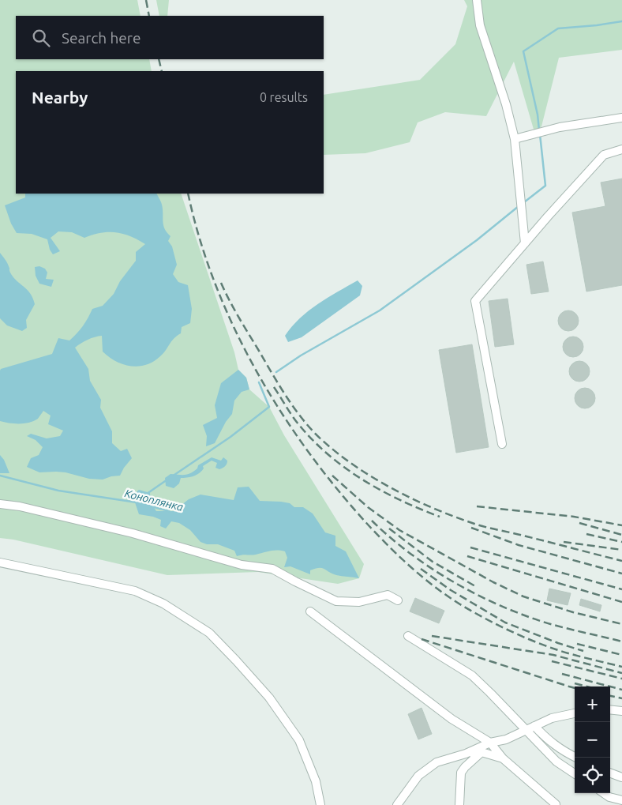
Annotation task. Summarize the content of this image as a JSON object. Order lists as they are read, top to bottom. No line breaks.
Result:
{"water":["Коноплянка"],"page":{"search":"Search here","heading":["Nearby","0 results"],"map_buttons":["+","−"]}}
